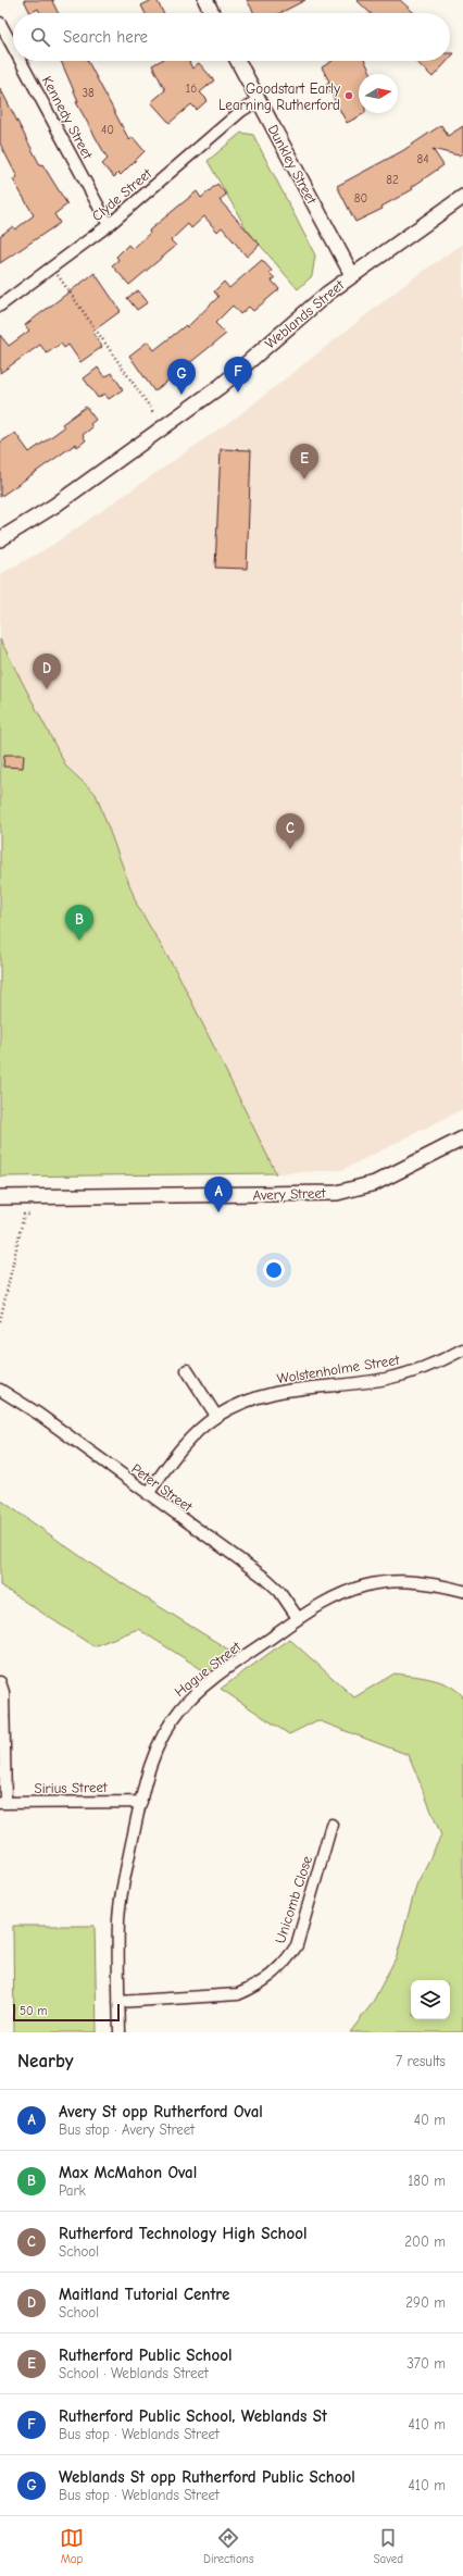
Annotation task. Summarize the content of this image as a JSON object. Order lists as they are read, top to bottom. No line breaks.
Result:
{"streets":{"street":["Kennedy Street","Dunkley Street","Clyde Street","Weblands Street","Avery Street","Wolstenholme Street","Peter Street","Hague Street","Sirius Street","Unicomb Close"]},"crossings":[["Kennedy Street","Clyde Street"],["Dunkley Street","Clyde Street"],["Dunkley Street","Weblands Street"],["Wolstenholme Street","Peter Street"],["Peter Street","Hague Street"],["Hague Street","Sirius Street"],["Hague Street","Unicomb Close"]],"places":["Goodstart Early Learning Rutherford"],"house_numbers":["16","38","40","84","82","80"],"scale_bar":"50 m","north":"right","page":{"search":"Search here","pins":["F","G","E","D","C","B","A"],"scale":"50 m","heading":["Nearby","7 results"],"list":[{"mark":"A","name":"Avery St opp Rutherford Oval","note":"Bus stop · Avery Street","value":"40 m"},{"mark":"B","name":"Max McMahon Oval","note":"Park","value":"180 m"},{"mark":"C","name":"Rutherford Technology High School","note":"School","value":"200 m"},{"mark":"D","name":"Maitland Tutorial Centre","note":"School","value":"290 m"},{"mark":"E","name":"Rutherford Public School","note":"School · Weblands Street","value":"370 m"},{"mark":"F","name":"Rutherford Public School, Weblands St","note":"Bus stop · Weblands Street","value":"410 m"},{"mark":"G","name":"Weblands St opp Rutherford Public School","note":"Bus stop · Weblands Street","value":"410 m"}],"nav":["Map","Directions","Saved"]}}
